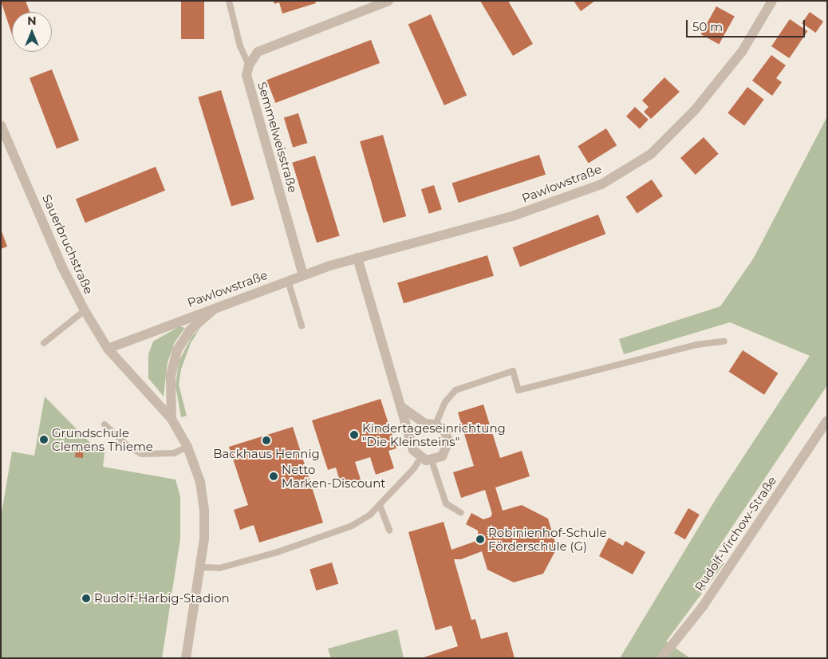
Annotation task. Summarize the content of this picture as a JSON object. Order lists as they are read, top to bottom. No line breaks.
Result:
{"streets":{"street":["Semmelweisstraße","Pawlowstraße","Sauerbruchstraße","Rudolf-Virchow-Straße"]},"crossings":[["Semmelweisstraße","Pawlowstraße"],["Pawlowstraße","Sauerbruchstraße"]],"places":["Kindertageseinrichtung \"Die Kleinsteins\"","Grundschule Clemens Thieme","Backhaus Hennig","Netto Marken-Discount","Robinienhof-Schule Förderschule (G)","Rudolf-Harbig-Stadion"],"scale_bar":"50 m","north":"top"}
